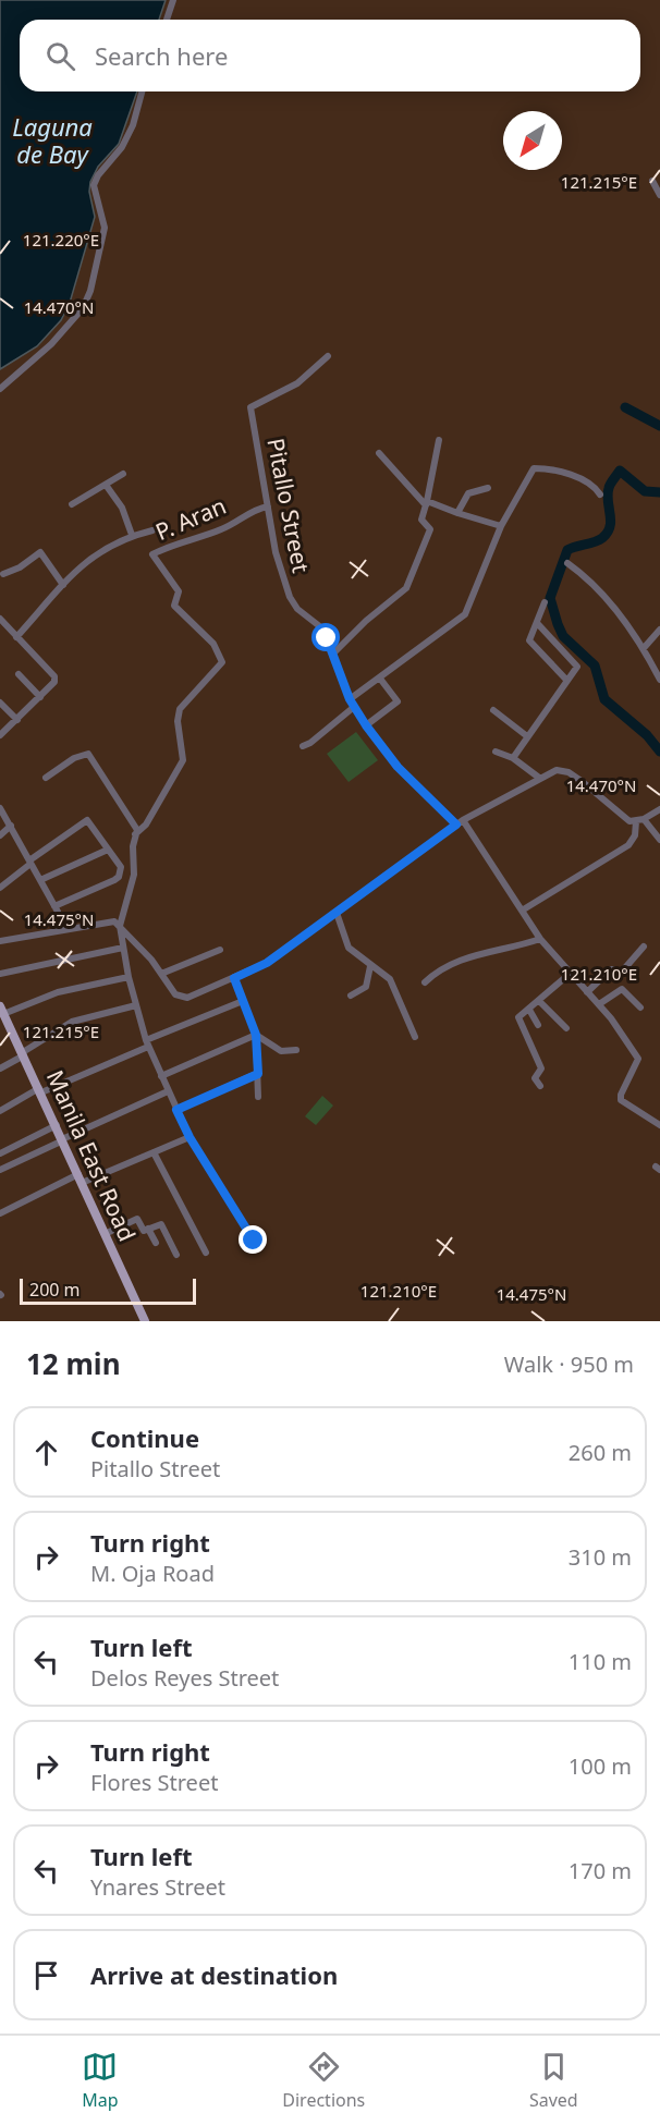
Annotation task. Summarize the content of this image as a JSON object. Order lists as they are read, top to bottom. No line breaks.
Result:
{"streets":{"main road":["Manila East Road"],"street":["Pitallo Street","P. Aran"]},"crossings":[["Pitallo Street","P. Aran"]],"water":["Laguna de Bay"],"scale_bar":"200 m","north":"bottom left","page":{"search":"Search here","scale":"200 m","heading":["12 min","Walk · 950 m"],"list":[["Continue","Pitallo Street","260 m"],["Turn right","M. Oja Road","310 m"],["Turn left","Delos Reyes Street","110 m"],["Turn right","Flores Street","100 m"],["Turn left","Ynares Street","170 m"],"Arrive at destination"],"nav":["Map","Directions","Saved"]},"coordinates":["121.215°E","121.220°E","14.470°N","14.475°N","121.210°E"]}
